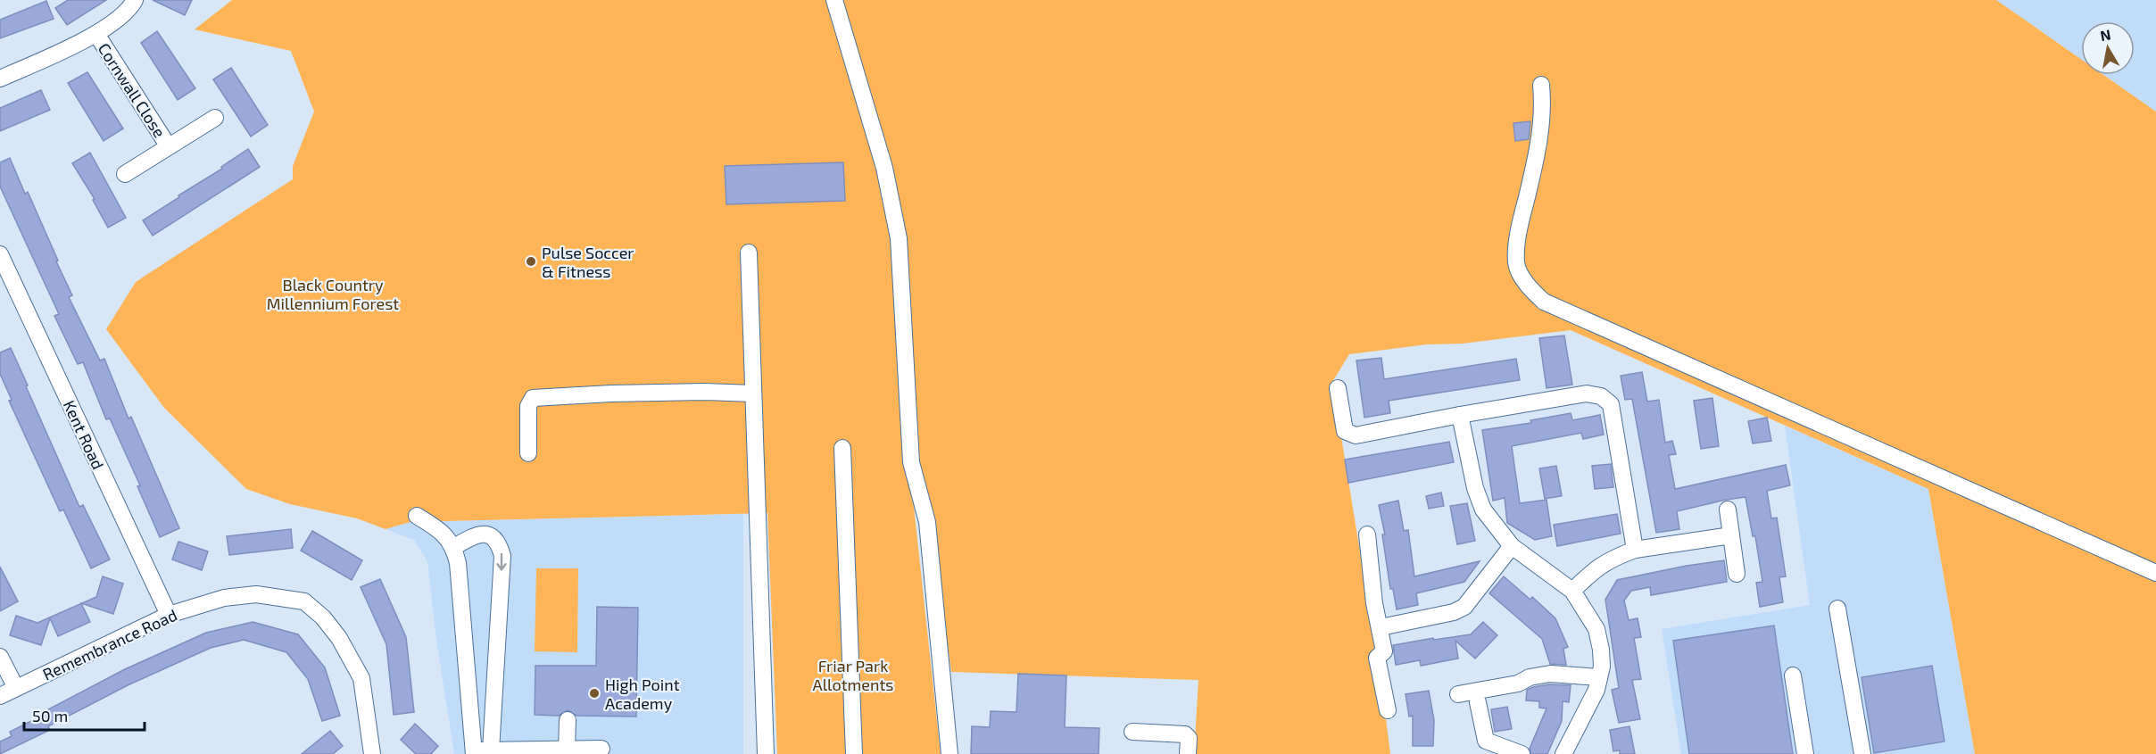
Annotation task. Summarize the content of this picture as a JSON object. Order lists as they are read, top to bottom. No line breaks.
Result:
{"streets":{"street":["Cornwall Close","Kent Road","Remembrance Road"]},"crossings":[["Kent Road","Remembrance Road"]],"parks":["Black Country Millennium Forest","Friar Park Allotments"],"places":["Pulse Soccer & Fitness","High Point Academy"],"scale_bar":"50 m","north":"top"}
